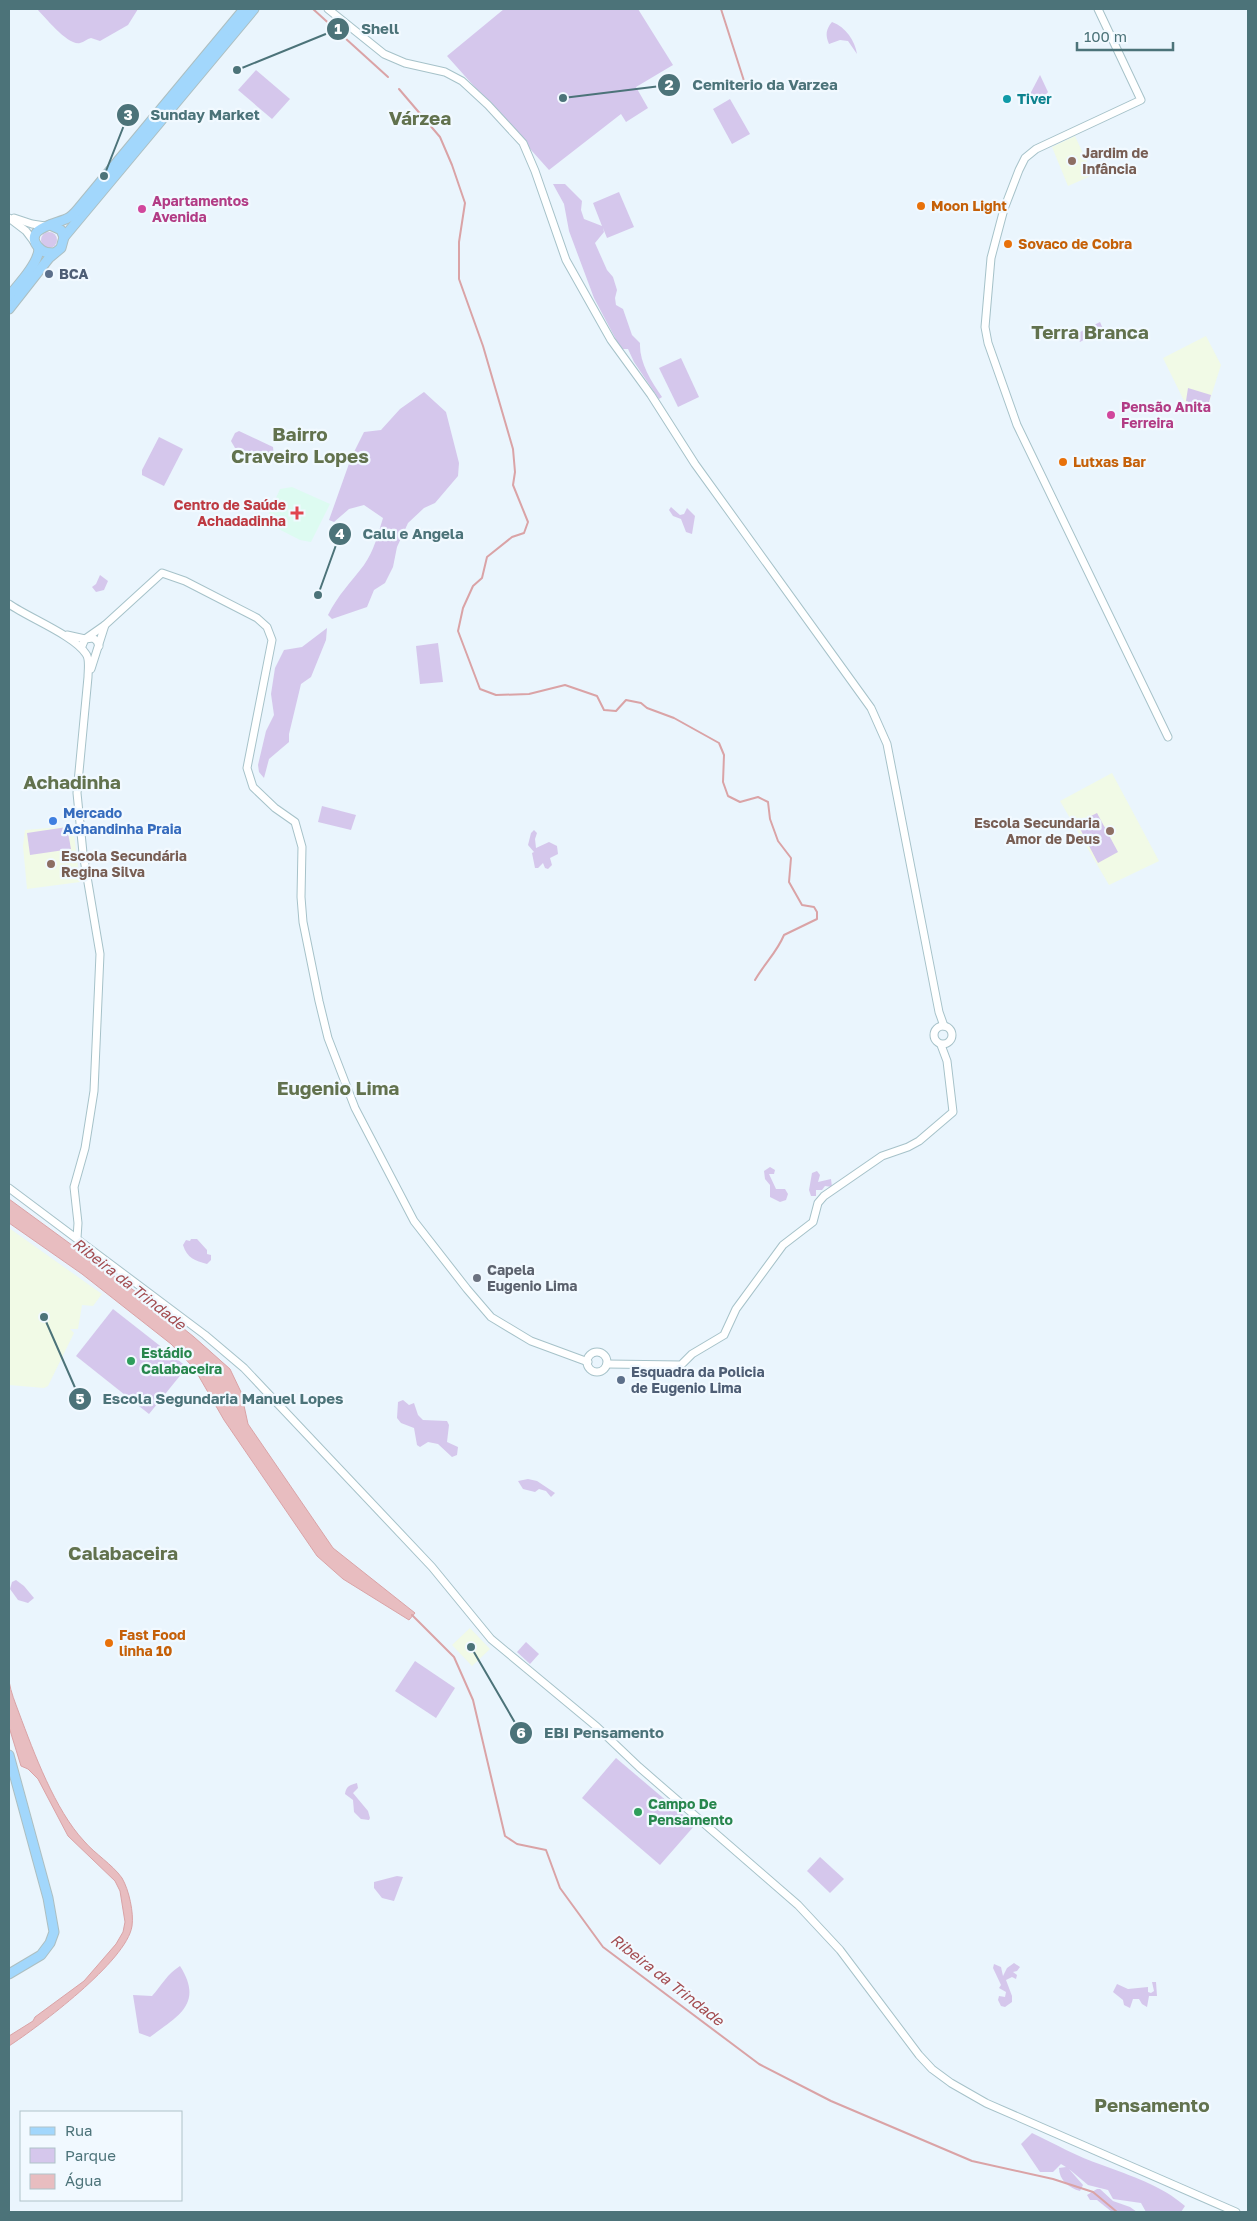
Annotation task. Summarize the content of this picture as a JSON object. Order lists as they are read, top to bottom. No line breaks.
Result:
{"districts":["Várzea","Terra Branca","Bairro Craveiro Lopes","Achadinha","Eugenio Lima","Calabaceira","Pensamento"],"water":["Ribeira da Trindade"],"places":{"other":["Shell","Cemiterio da Varzea","Tiver","Jardim de Infância","Sunday Market","Moon Light","Apartamentos Avenida","Sovaco de Cobra","BCA","Pensão Anita Ferreira","Lutxas Bar","Calu e Angela","Mercado Achandinha Praia","Escola Secundaria Amor de Deus","Escola Secundária Regina Silva","Capela Eugenio Lima","Escola Segundaria Manuel Lopes","Estádio Calabaceira","Esquadra da Policia de Eugenio Lima","Fast Food linha 10","EBI Pensamento","Campo De Pensamento"],"health":["Centro de Saúde Achadadinha"]},"legend":["Rua","Parque","Água"],"scale_bar":"100 m"}
